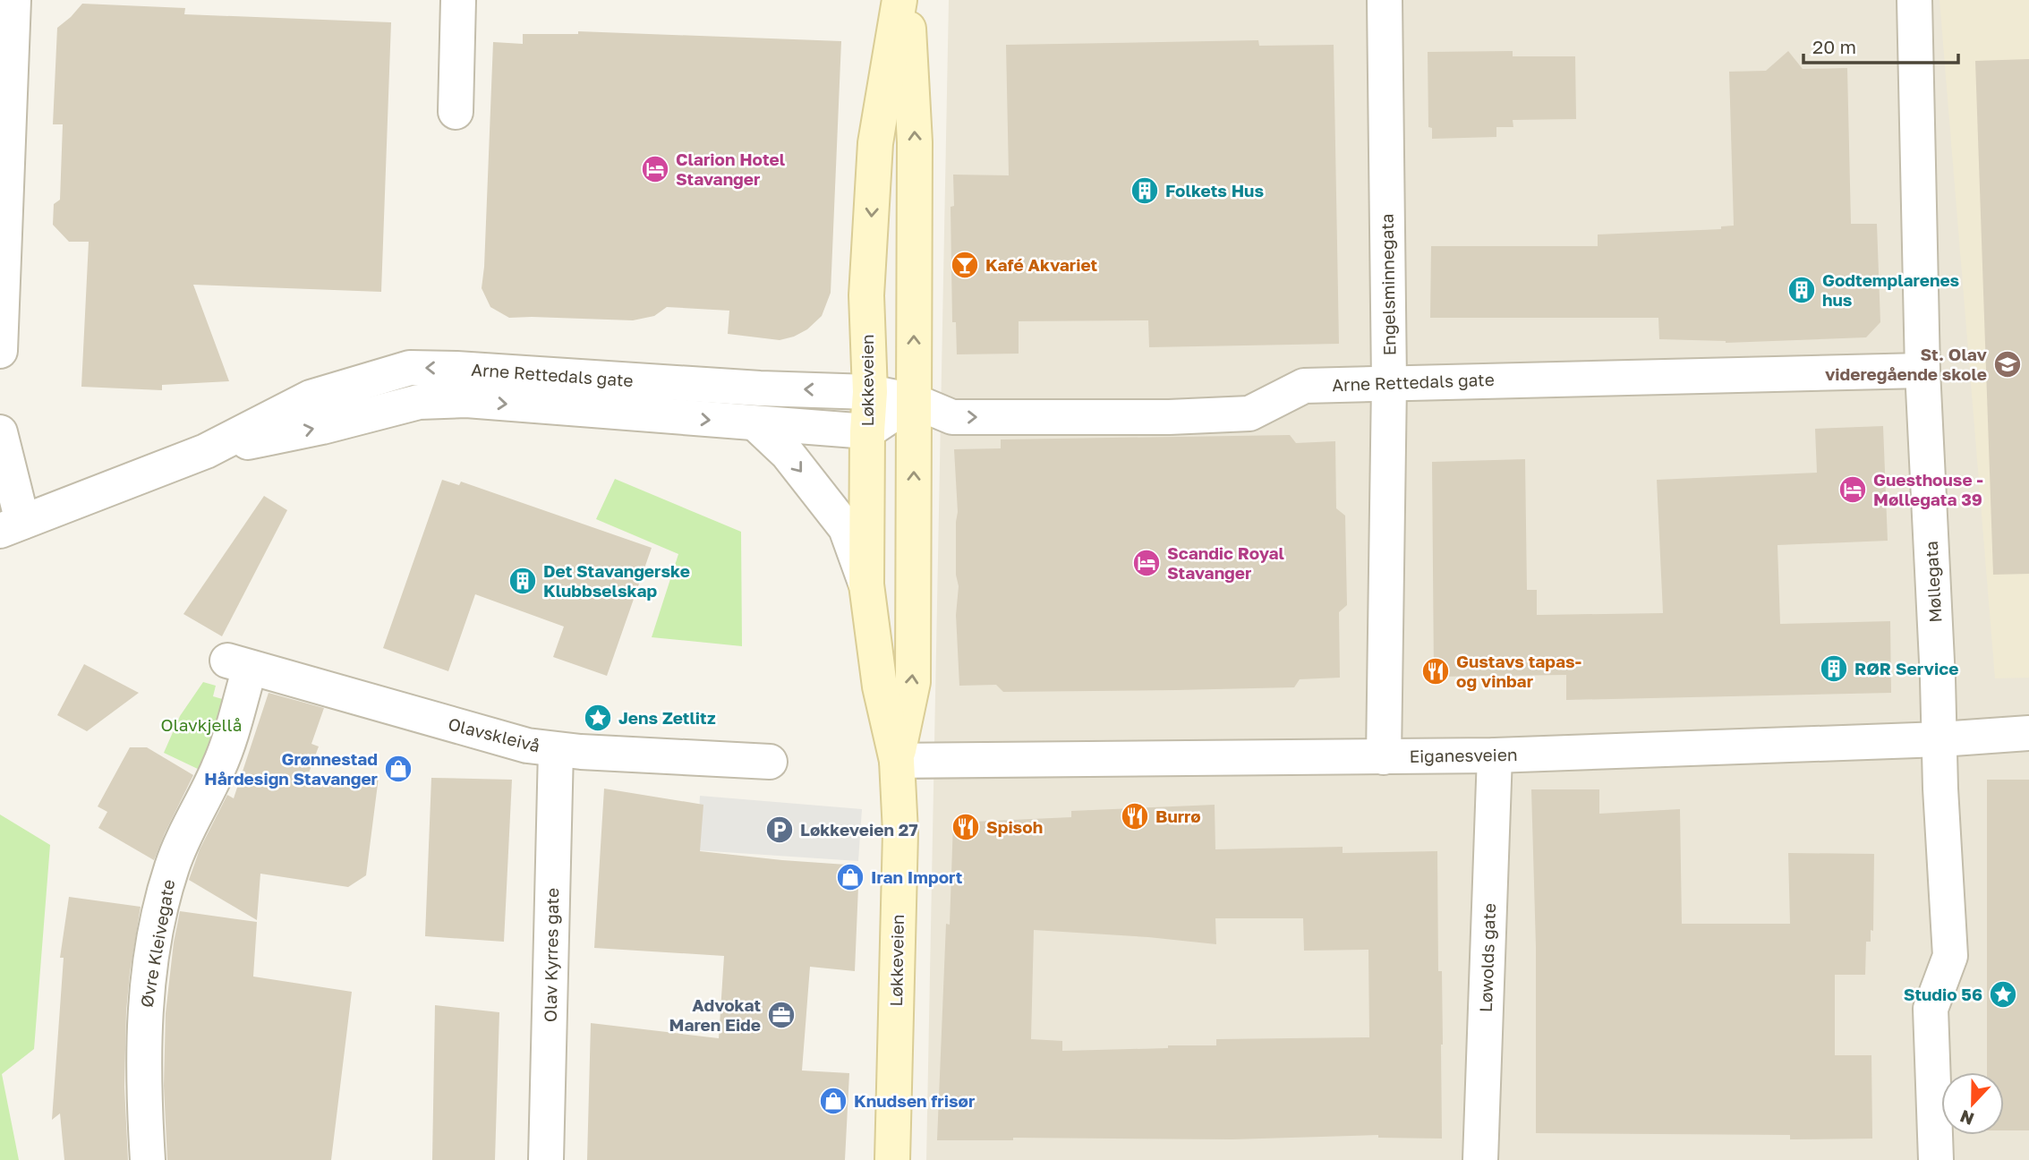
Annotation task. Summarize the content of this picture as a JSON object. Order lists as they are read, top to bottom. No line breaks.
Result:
{"streets":{"main road":["Løkkeveien"],"street":["Engelsminnegata","Arne Rettedals gate","Møllegata","Olavskleivå","Eiganesveien","Øvre Kleivegate","Olav Kyrres gate","Løwolds gate"]},"crossings":[["Engelsminnegata","Arne Rettedals gate"],["Engelsminnegata","Eiganesveien"],["Arne Rettedals gate","Løkkeveien"],["Arne Rettedals gate","Møllegata"],["Løkkeveien","Eiganesveien"],["Møllegata","Eiganesveien"],["Olavskleivå","Øvre Kleivegate"],["Olavskleivå","Olav Kyrres gate"],["Eiganesveien","Løwolds gate"]],"parks":["Olavkjellå"],"places":{"hotel":["Clarion Hotel Stavanger","Guesthouse - Møllegata 39","Scandic Royal Stavanger"],"building":["Folkets Hus","Godtemplarenes hus","Det Stavangerske Klubbselskap","RØR Service"],"bar":["Kafé Akvariet"],"school or university":["St. Olav videregående skole"],"restaurant":["Gustavs tapas- og vinbar","Burrø","Spisoh"],"place":["Jens Zetlitz","Studio 56"],"shop":["Grønnestad Hårdesign Stavanger","Iran Import","Knudsen frisør"],"parking":["Løkkeveien 27"],"office":["Advokat Maren Eide"]},"scale_bar":"20 m","north":"bottom"}
